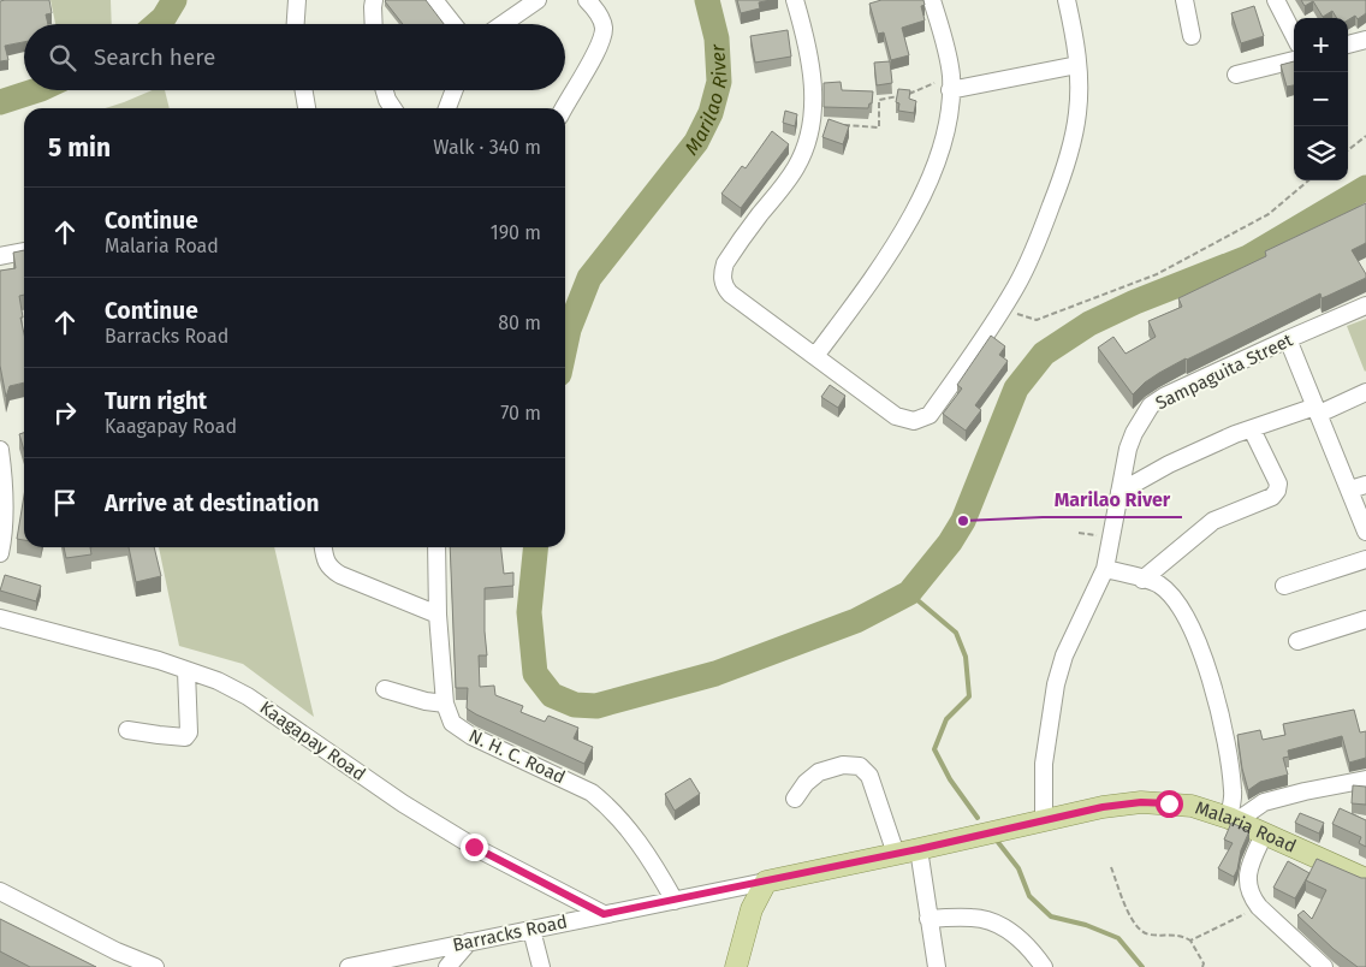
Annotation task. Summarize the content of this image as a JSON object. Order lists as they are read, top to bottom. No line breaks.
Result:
{"streets":{"main road":["Malaria Road"],"street":["Sampaguita Street","Kaagapay Road","N. H. C. Road","Barracks Road"]},"crossings":[["Sampaguita Street","Malaria Road"],["Kaagapay Road","Barracks Road"],["N. H. C. Road","Barracks Road"],["Malaria Road","Barracks Road"]],"water":["Marilao River"],"places":["Marilao River"],"page":{"map_buttons":["+","−"],"search":"Search here","heading":["5 min","Walk · 340 m"],"list":[["Continue","Malaria Road","190 m"],["Continue","Barracks Road","80 m"],["Turn right","Kaagapay Road","70 m"],"Arrive at destination"]}}
